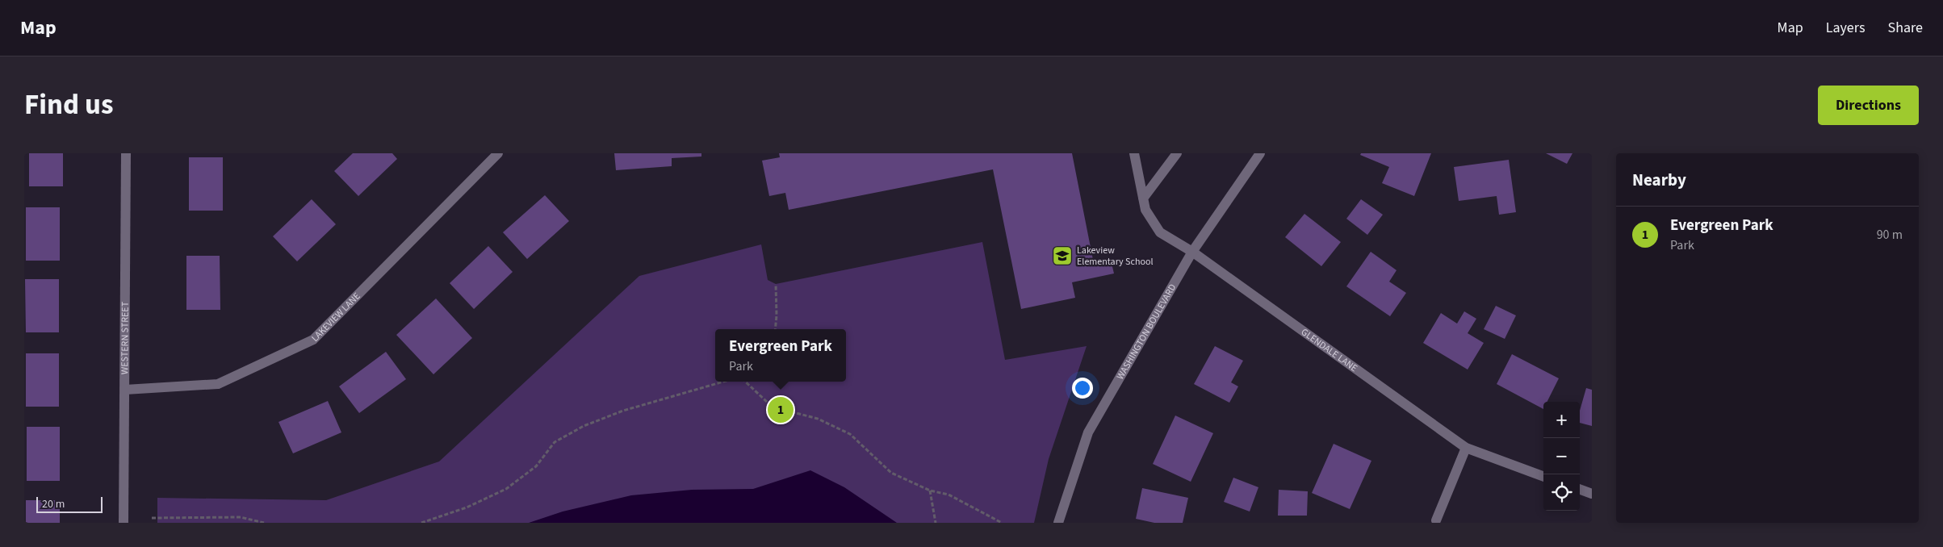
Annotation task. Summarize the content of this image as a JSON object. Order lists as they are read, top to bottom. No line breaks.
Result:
{"streets":{"street":["LAKEVIEW LANE","WASHINGTON BOULEVARD","WESTERN STREET","GLENDALE LANE"]},"crossings":[["LAKEVIEW LANE","WESTERN STREET"],["WASHINGTON BOULEVARD","GLENDALE LANE"]],"places":{"school or university":["Lakeview Elementary School"]},"scale_bar":"20 m","page":{"header":"Map","nav":["Map","Layers","Share"],"title":"Find us","buttons":"Directions","heading":"Nearby","list":[{"mark":"1","name":"Evergreen Park","note":"Park","value":"90 m"}],"popup":["Evergreen Park","Park"],"pins":"1","map_buttons":["+","−"],"scale":"20 m"}}
